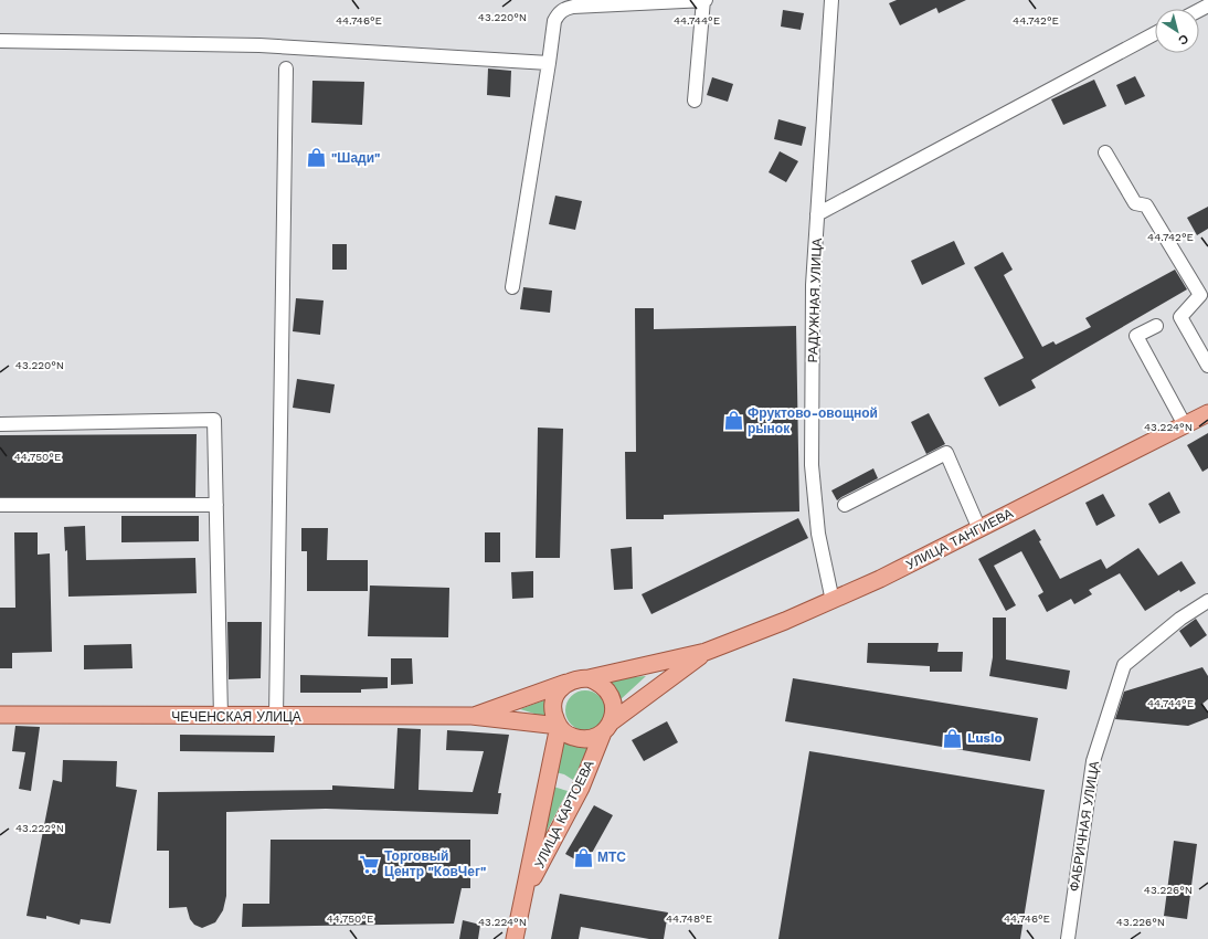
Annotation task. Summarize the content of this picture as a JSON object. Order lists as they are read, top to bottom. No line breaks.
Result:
{"streets":{"main road":["УЛИЦА ТАНГИЕВА","ЧЕЧЕНСКАЯ УЛИЦА","УЛИЦА КАРТОЕВА"],"street":["РАДУЖНАЯ УЛИЦА","ФАБРИЧНАЯ УЛИЦА"]},"crossings":[["РАДУЖНАЯ УЛИЦА","УЛИЦА ТАНГИЕВА"],["ЧЕЧЕНСКАЯ УЛИЦА","УЛИЦА КАРТОЕВА"]],"places":{"shop":["\"Шади\"","Фруктово-овощной рынок","Lusio","МТС"],"supermarket":["Торговый Центр \"КовЧег\""]},"north":"bottom right","coordinates":["43.220°N","44.746°E","44.744°E","44.742°E","43.224°N","44.750°E","43.222°N","43.226°N","44.748°E"]}
